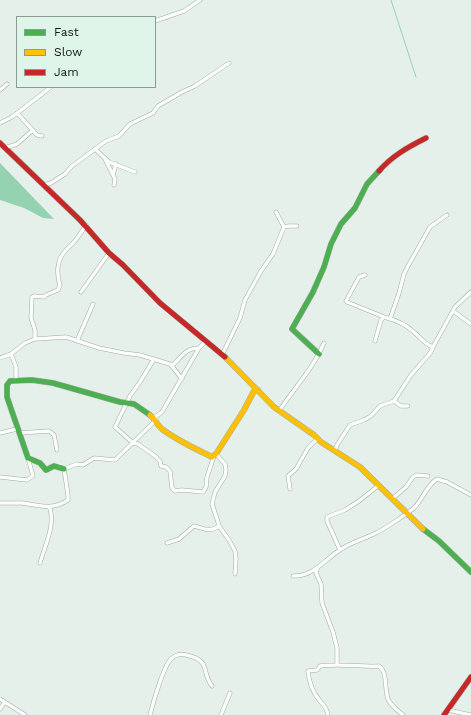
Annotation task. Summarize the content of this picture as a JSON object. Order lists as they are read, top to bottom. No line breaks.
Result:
{"legend":["Fast","Slow","Jam"]}
